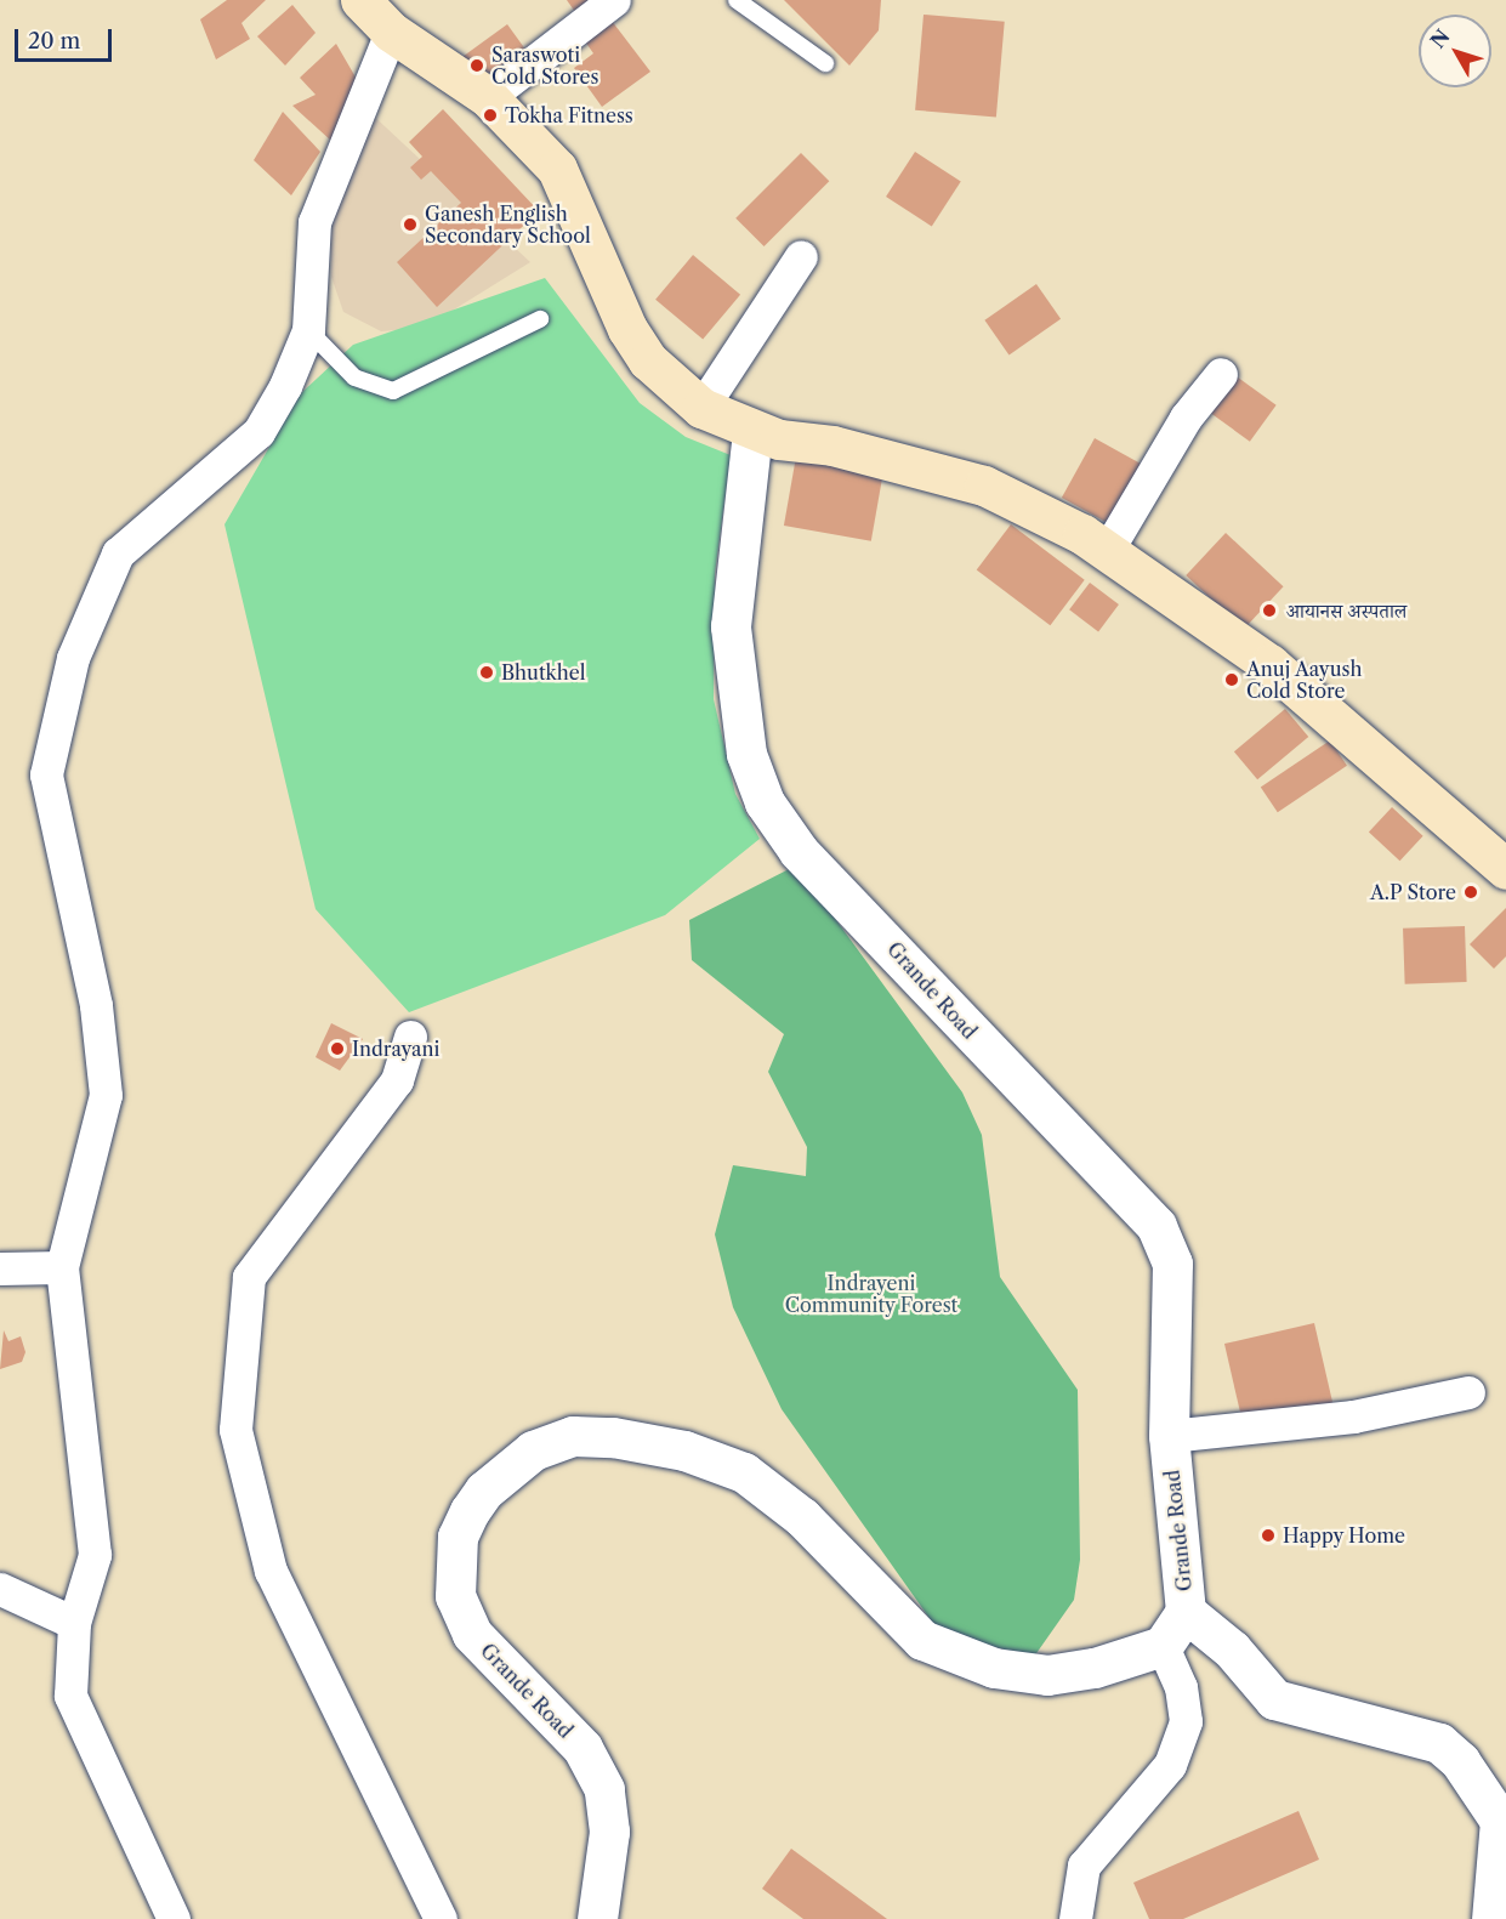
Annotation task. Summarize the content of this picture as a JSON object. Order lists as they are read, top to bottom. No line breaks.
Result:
{"streets":{"street":["Grande Road"]},"parks":["Indrayeni Community Forest"],"places":["Saraswoti Cold Stores","Tokha Fitness","Ganesh English Secondary School","आयानस अस्पताल","Bhutkhel","Anuj Aayush Cold Store","A.P Store","Indrayani","Happy Home"],"scale_bar":"20 m","north":"top left"}
